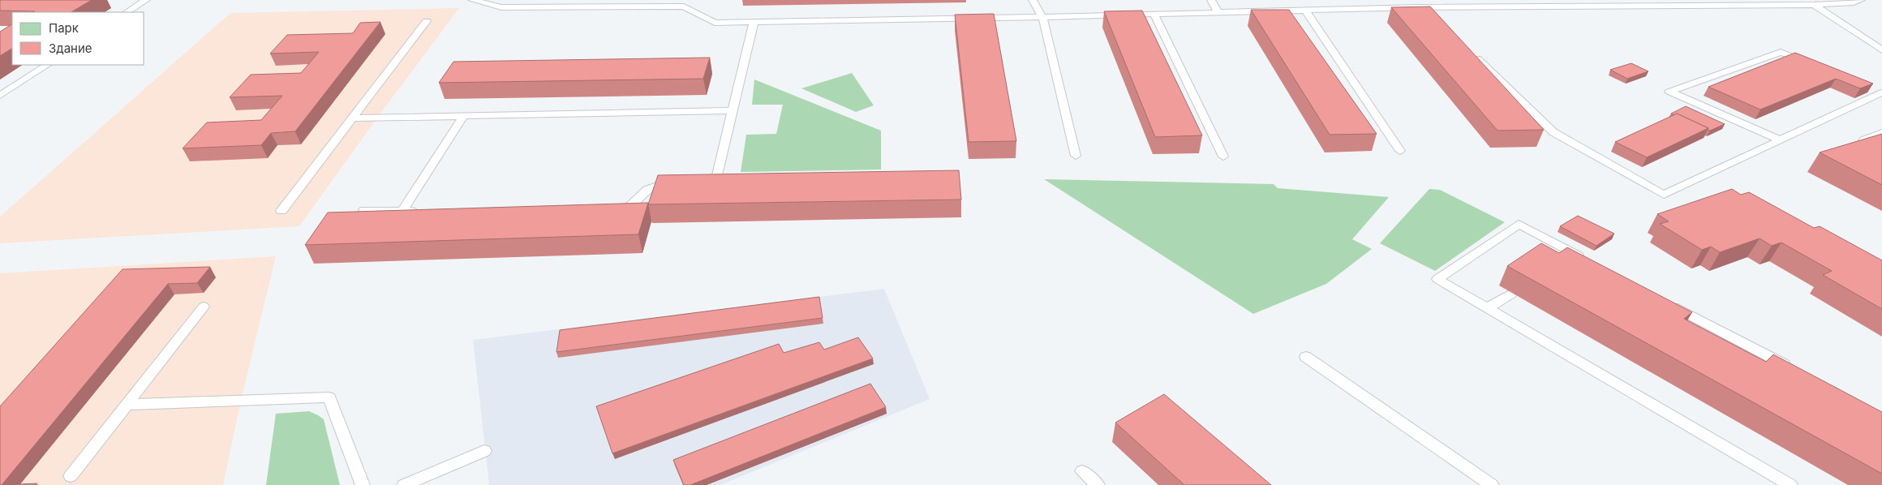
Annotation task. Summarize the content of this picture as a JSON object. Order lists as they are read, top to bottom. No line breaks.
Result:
{"legend":["Парк","Здание"]}
